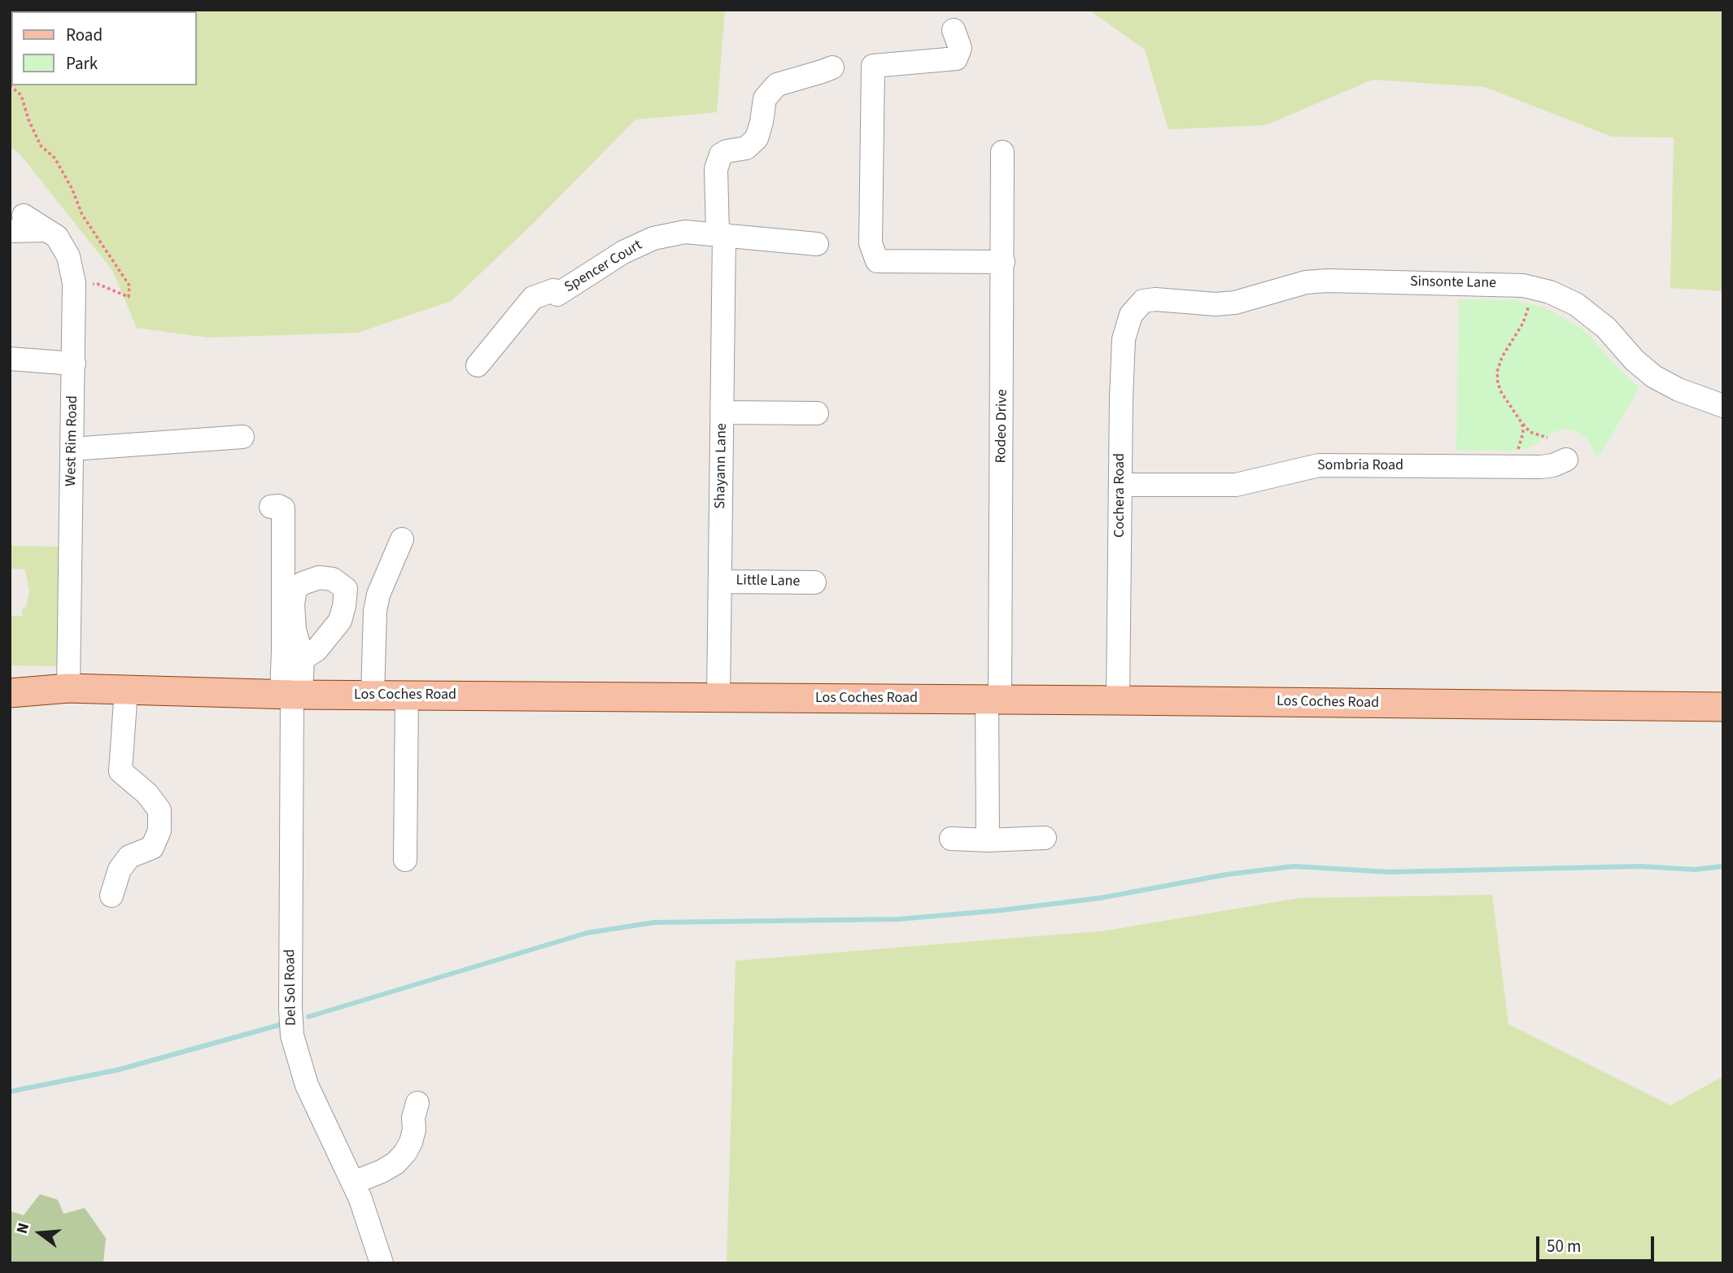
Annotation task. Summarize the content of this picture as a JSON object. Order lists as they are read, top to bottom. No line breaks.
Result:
{"streets":{"main road":["Los Coches Road"],"street":["Spencer Court","Sinsonte Lane","Rodeo Drive","West Rim Road","Shayann Lane","Sombria Road","Cochera Road","Little Lane","Del Sol Road"]},"crossings":[["Spencer Court","Shayann Lane"],["Sinsonte Lane","Cochera Road"],["Rodeo Drive","Los Coches Road"],["West Rim Road","Los Coches Road"],["Shayann Lane","Little Lane"],["Shayann Lane","Los Coches Road"],["Sombria Road","Cochera Road"],["Cochera Road","Los Coches Road"],["Los Coches Road","Del Sol Road"]],"legend":["Road","Park"],"scale_bar":"50 m","north":"left"}
